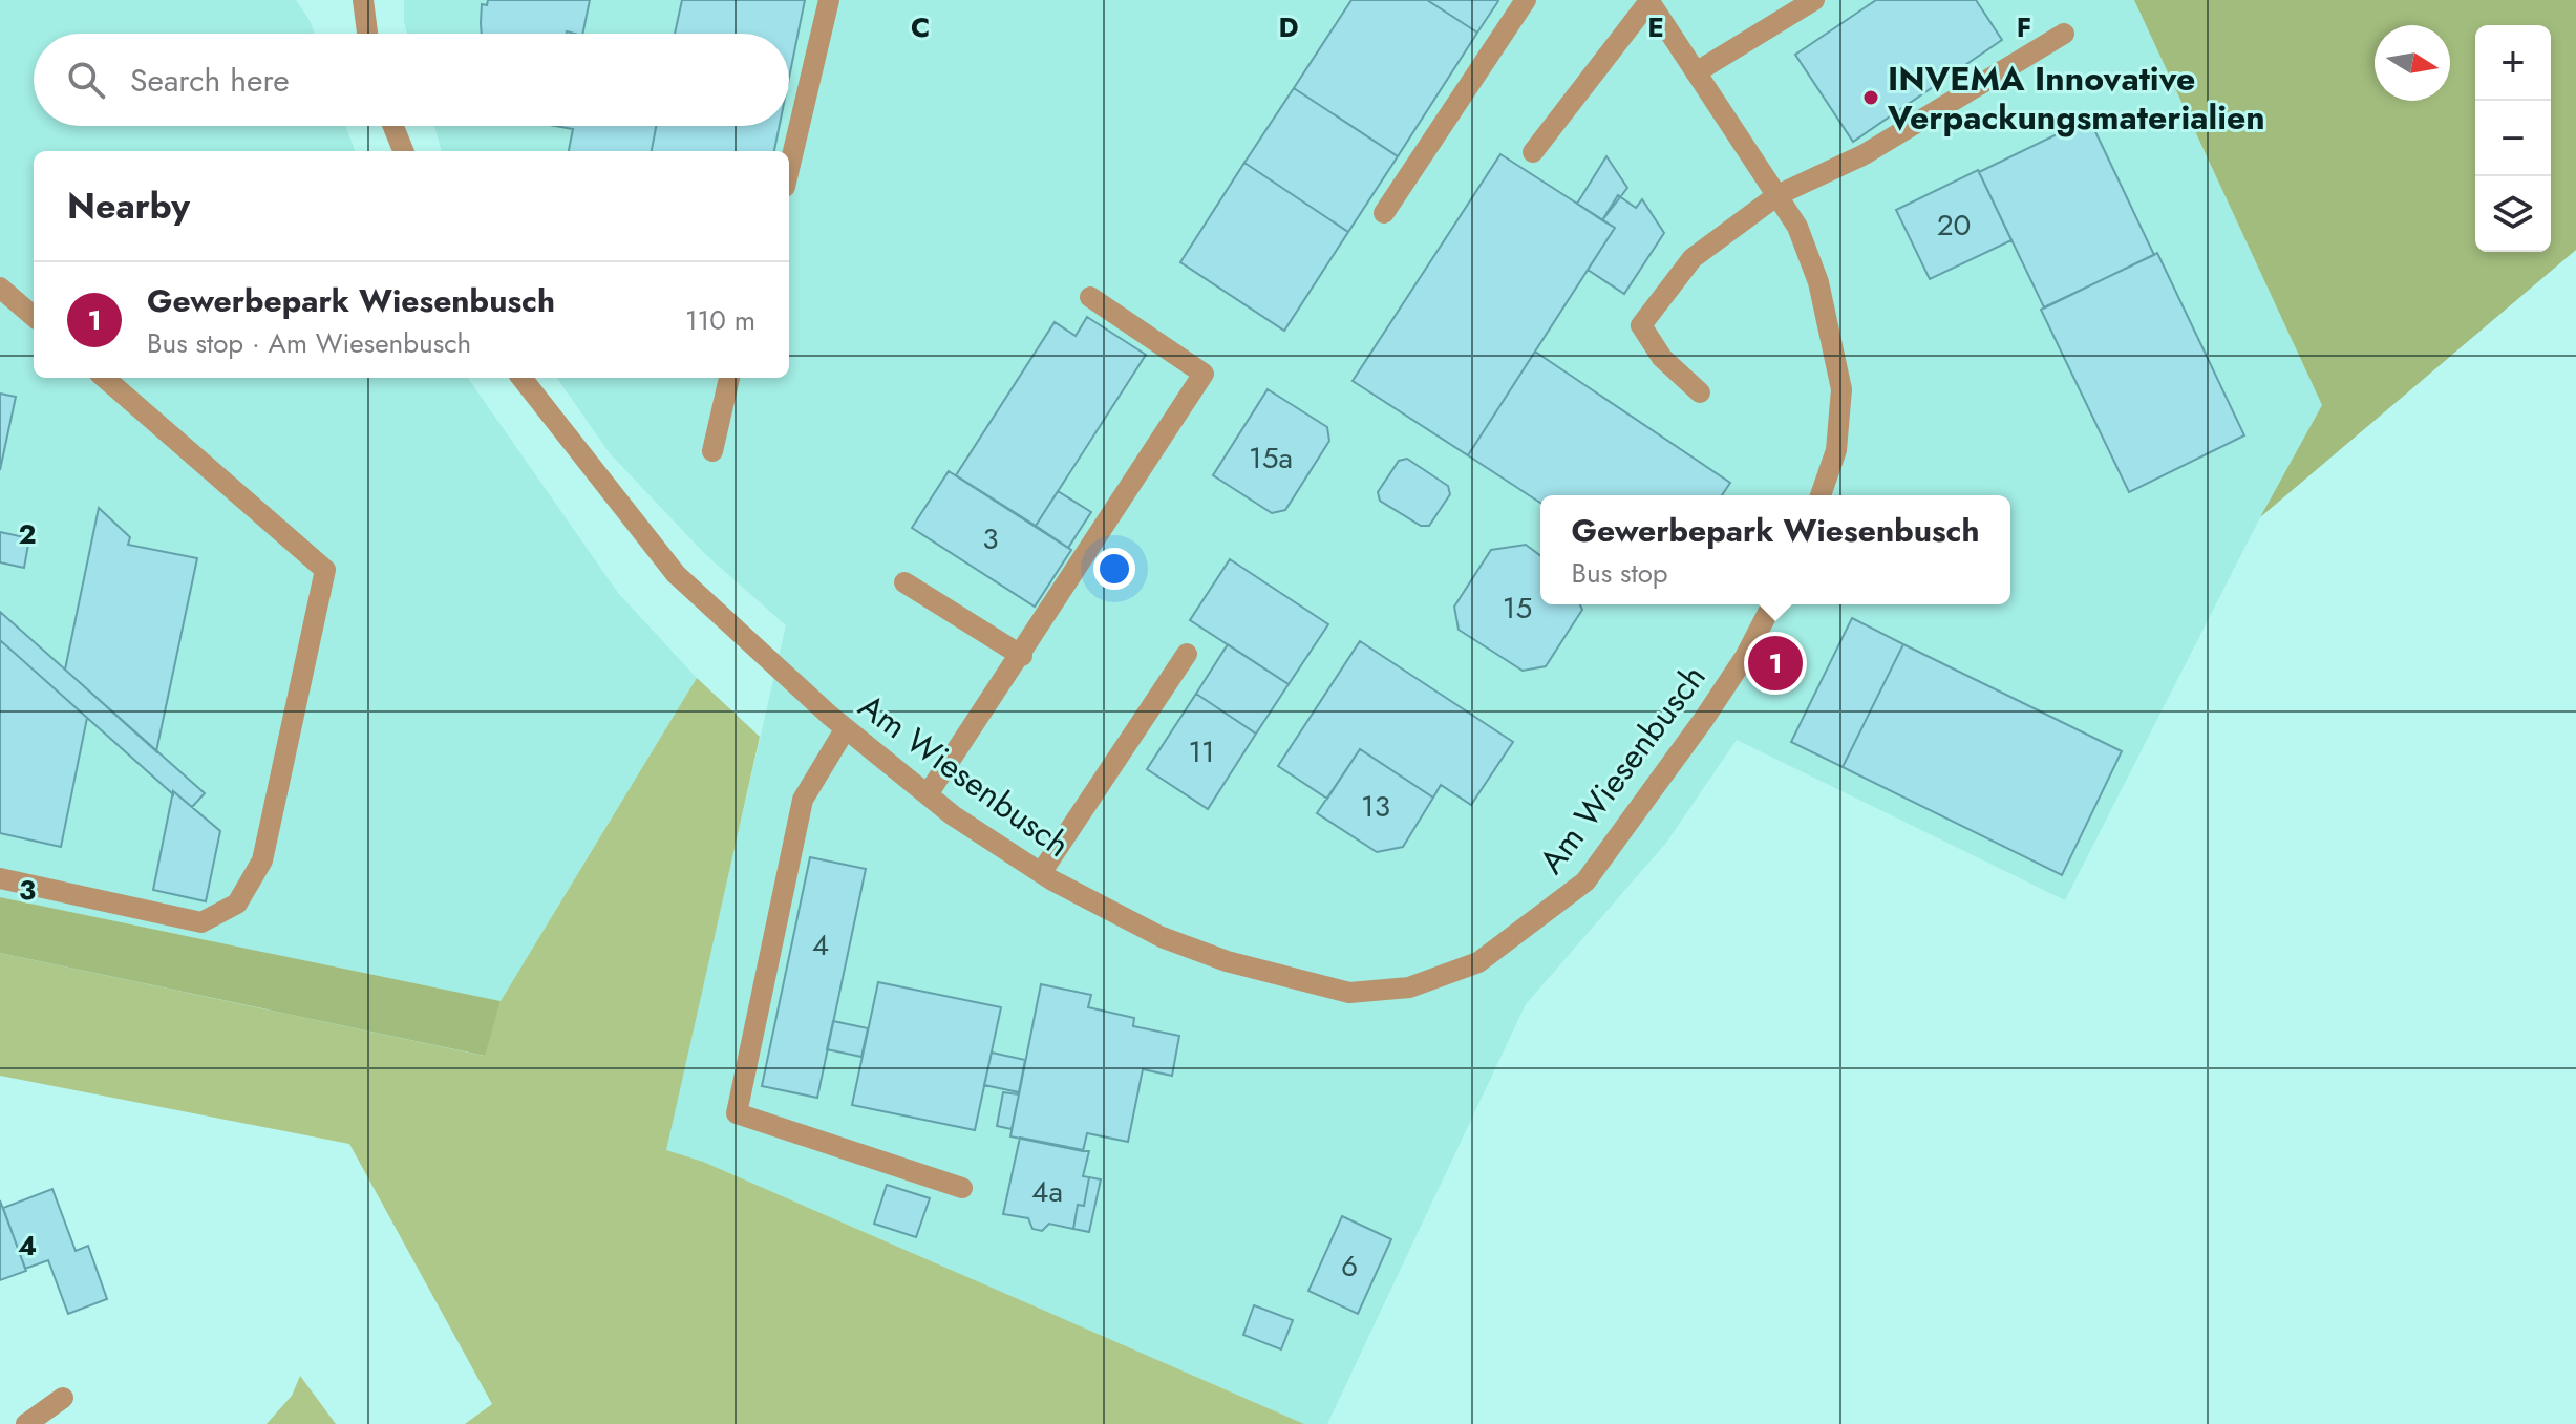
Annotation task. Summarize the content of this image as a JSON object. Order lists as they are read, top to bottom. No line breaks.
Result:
{"streets":{"street":["Am Wiesenbusch"]},"places":["INVEMA Innovative Verpackungsmaterialien"],"house_numbers":["20","15a","3","15","11","13","4","4a","6"],"north":"right","page":{"map_buttons":["+","−"],"search":"Search here","heading":"Nearby","list":[{"mark":"1","name":"Gewerbepark Wiesenbusch","note":"Bus stop · Am Wiesenbusch","value":"110 m"}],"popup":["Gewerbepark Wiesenbusch","Bus stop"],"pins":"1"},"grid":{"columns":["C","D","E","F"],"rows":["2","3","4"]}}
